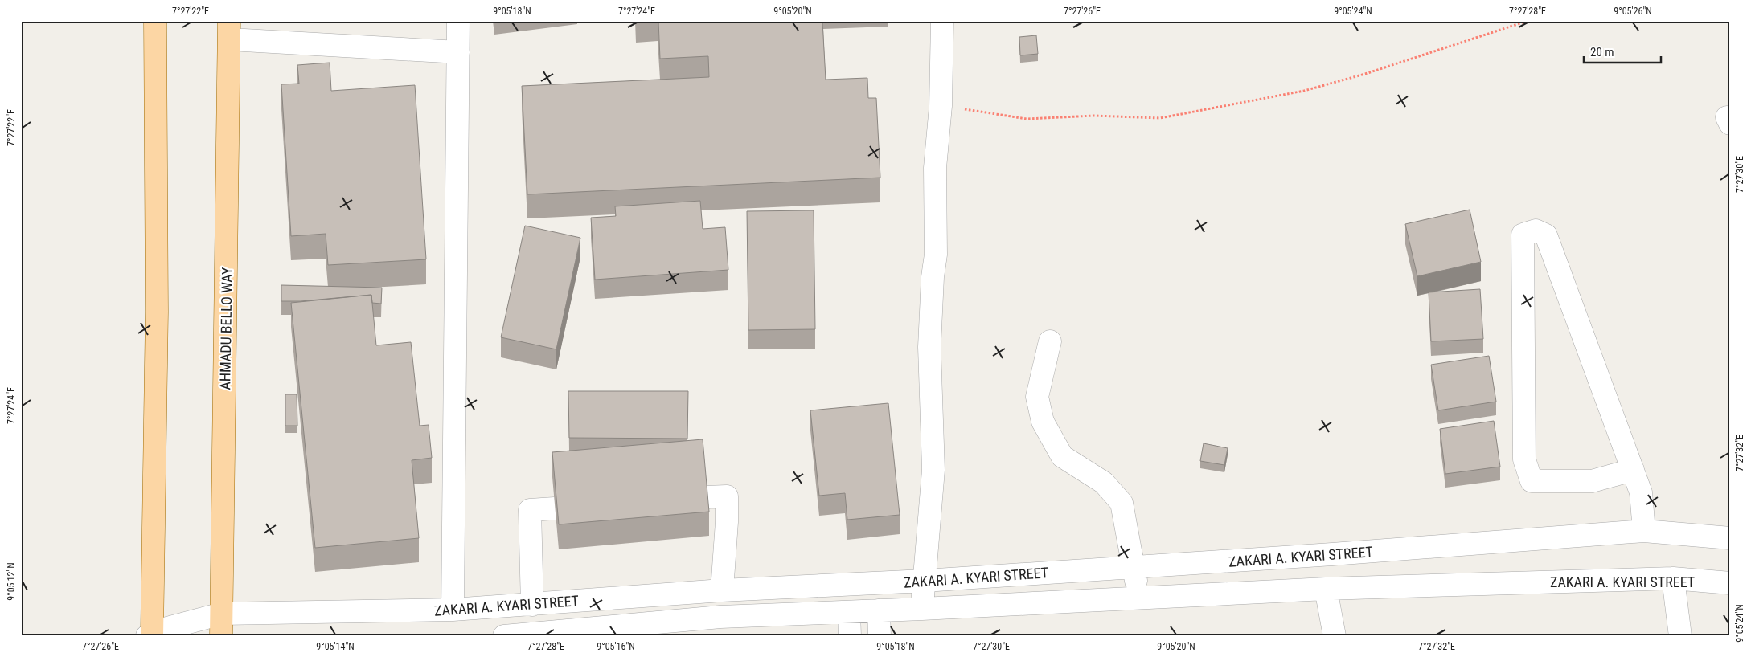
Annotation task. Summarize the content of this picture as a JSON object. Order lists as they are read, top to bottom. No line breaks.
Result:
{"streets":{"main road":["AHMADU BELLO WAY"],"street":["ZAKARI A. KYARI STREET"]},"crossings":[["AHMADU BELLO WAY","ZAKARI A. KYARI STREET"]],"scale_bar":"20 m","coordinates":["7°27'22\"E","9°05'18\"N","7°27'24\"E","9°05'20\"N","7°27'26\"E","9°05'24\"N","7°27'28\"E","9°05'26\"N","7°27'30\"E","7°27'32\"E","9°05'12\"N","9°05'14\"N","9°05'16\"N"]}
